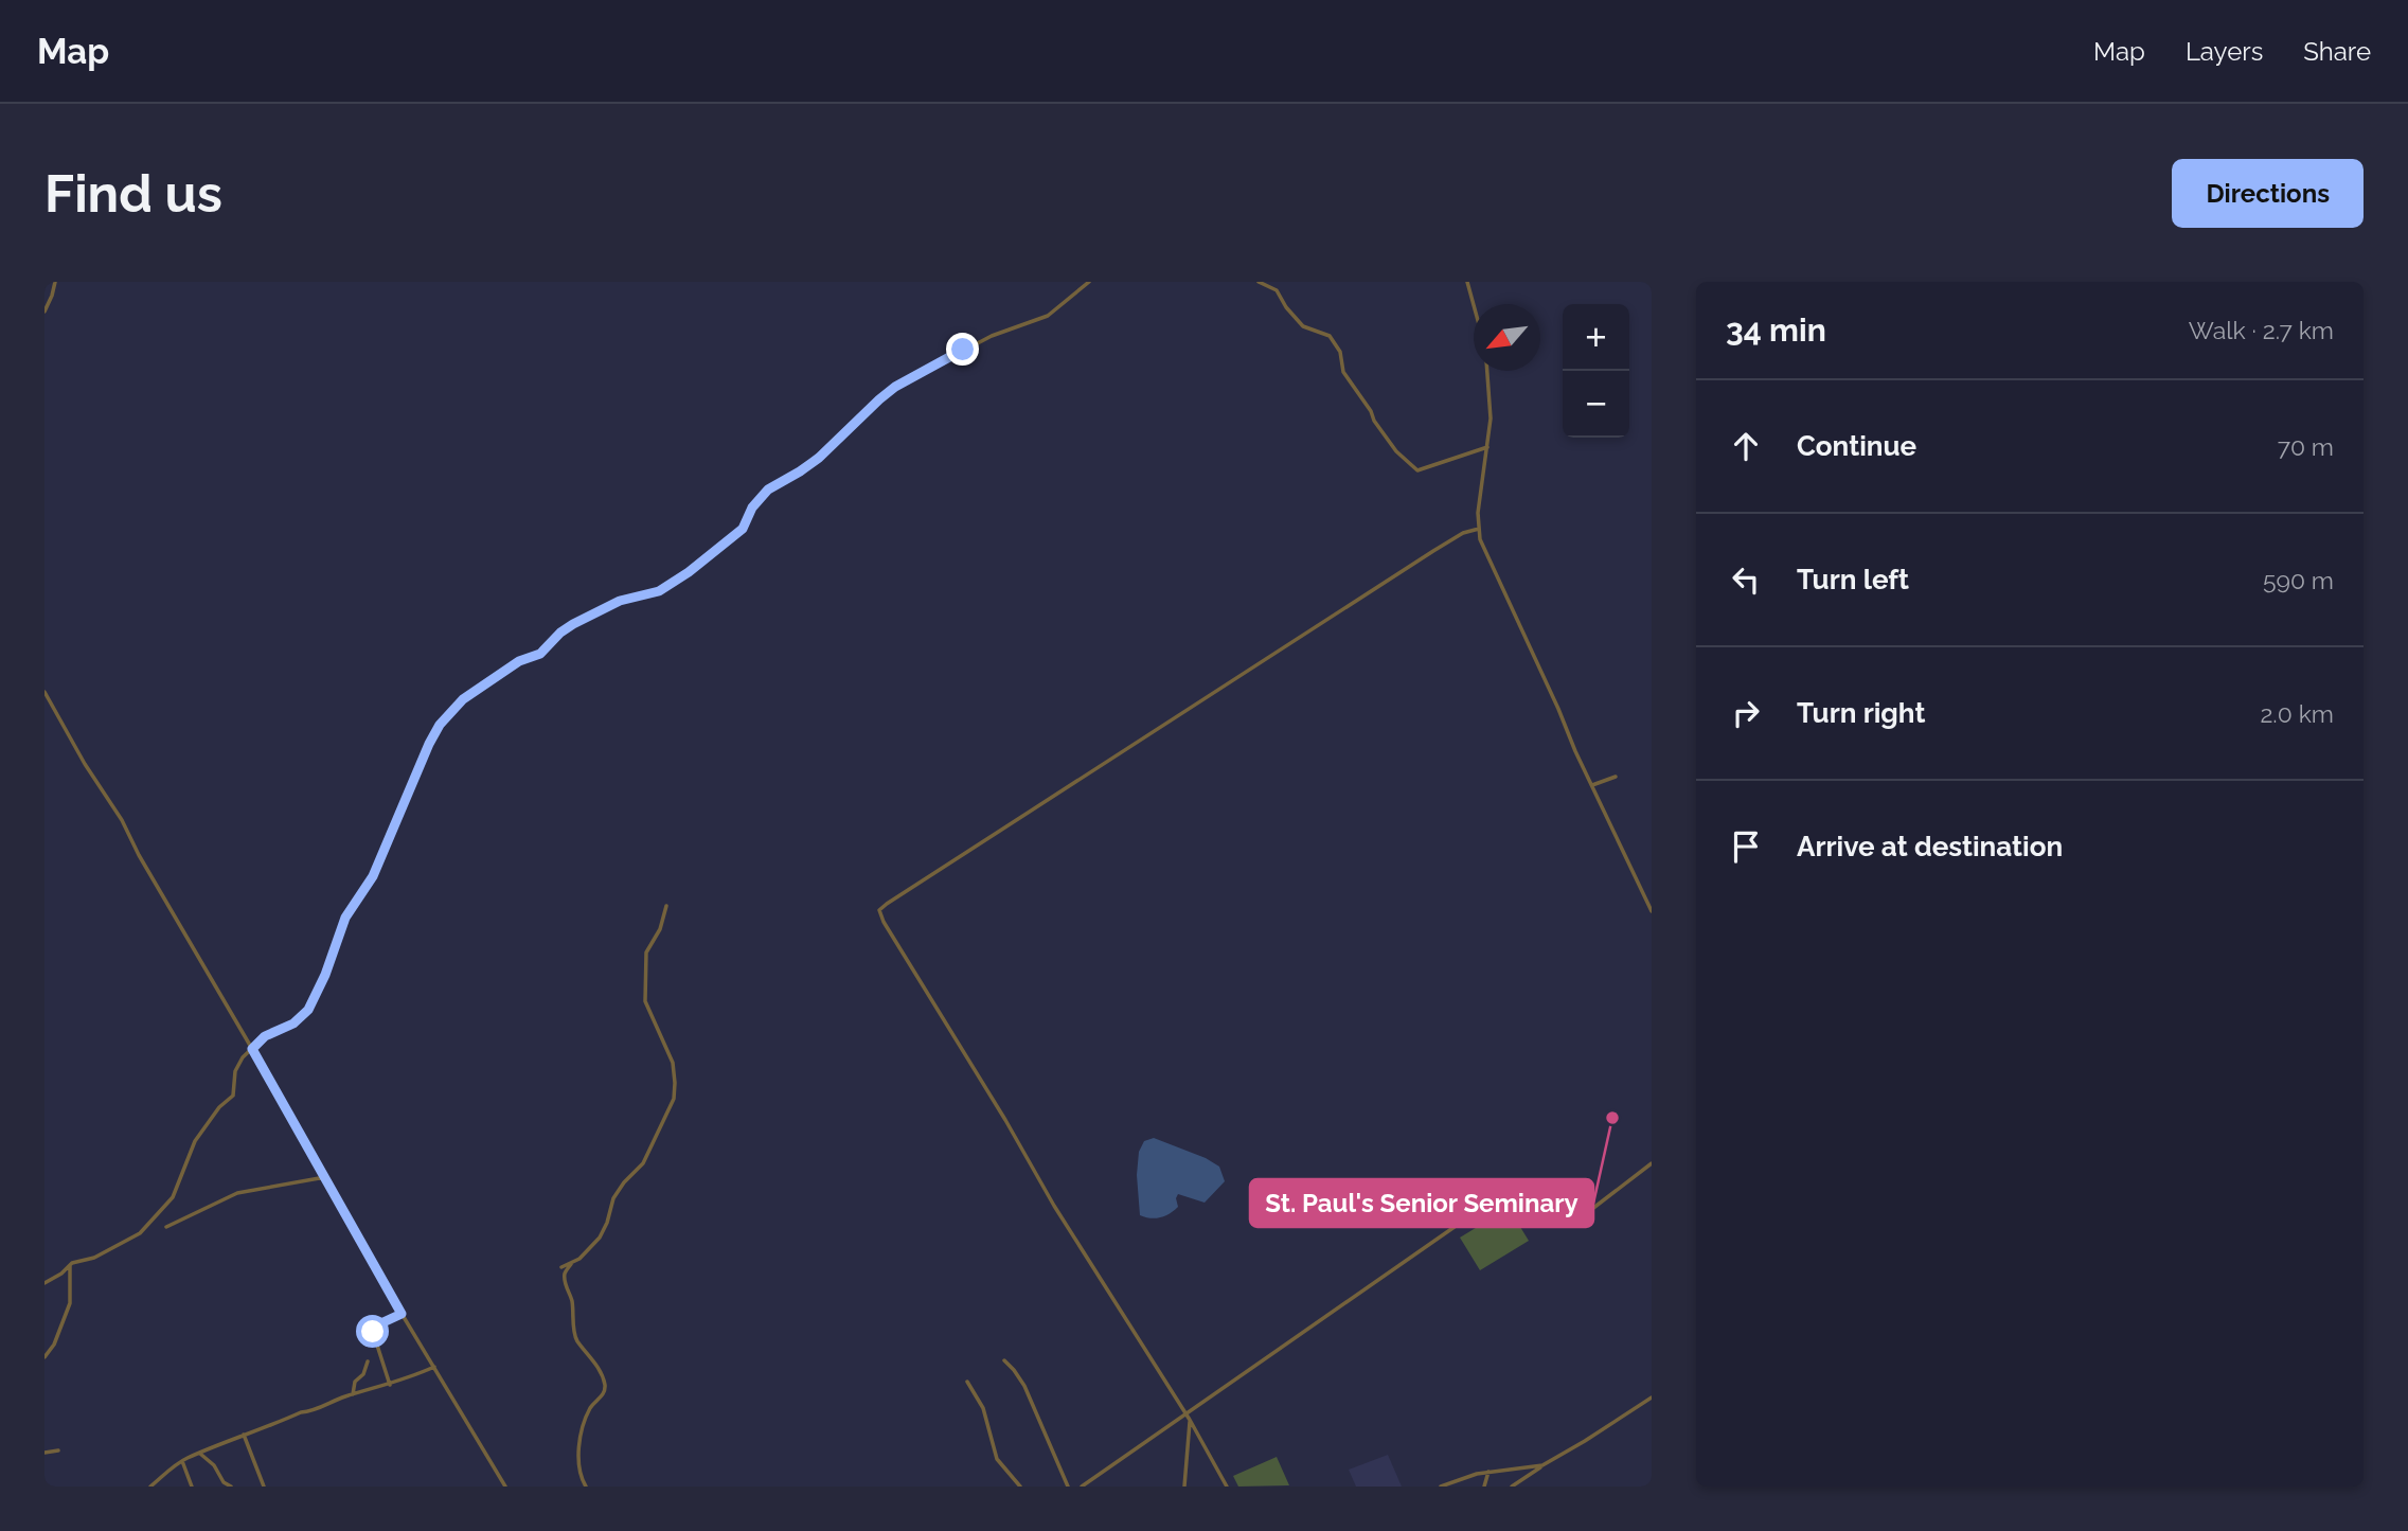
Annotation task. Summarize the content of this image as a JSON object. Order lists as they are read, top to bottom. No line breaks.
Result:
{"places":["St. Paul's Senior Seminary"],"north":"bottom left","page":{"header":"Map","nav":["Map","Layers","Share"],"buttons":"Directions","title":"Find us","heading":["34 min","Walk · 2.7 km"],"map_buttons":["+","−"],"list":[["Continue","70 m"],["Turn left","590 m"],["Turn right","2.0 km"],"Arrive at destination"]}}
